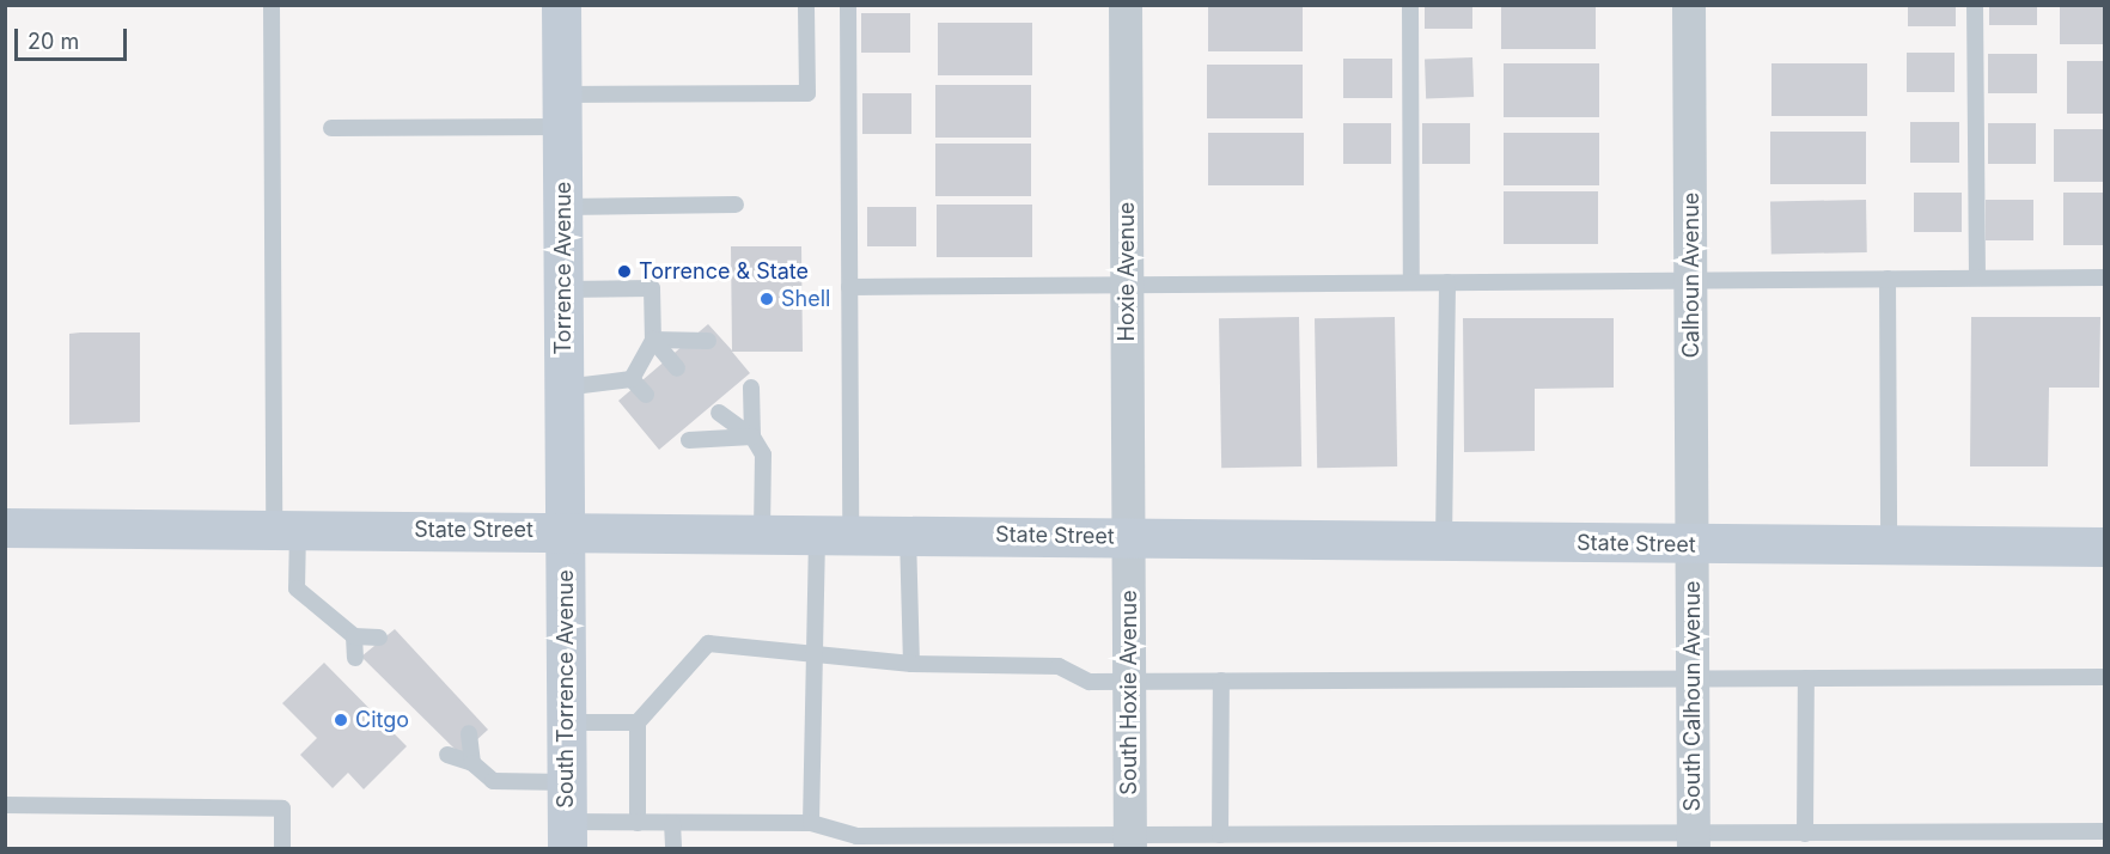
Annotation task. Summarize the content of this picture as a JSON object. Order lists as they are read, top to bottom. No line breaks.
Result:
{"streets":{"street":["Torrence Avenue","Hoxie Avenue","Calhoun Avenue","State Street","South Torrence Avenue","South Hoxie Avenue","South Calhoun Avenue"]},"crossings":[["Torrence Avenue","State Street"],["Torrence Avenue","South Torrence Avenue"],["Hoxie Avenue","State Street"],["Hoxie Avenue","South Hoxie Avenue"],["Calhoun Avenue","State Street"],["Calhoun Avenue","South Calhoun Avenue"],["State Street","South Torrence Avenue"],["State Street","South Hoxie Avenue"],["State Street","South Calhoun Avenue"]],"places":["Torrence & State","Shell","Citgo"],"scale_bar":"20 m"}
